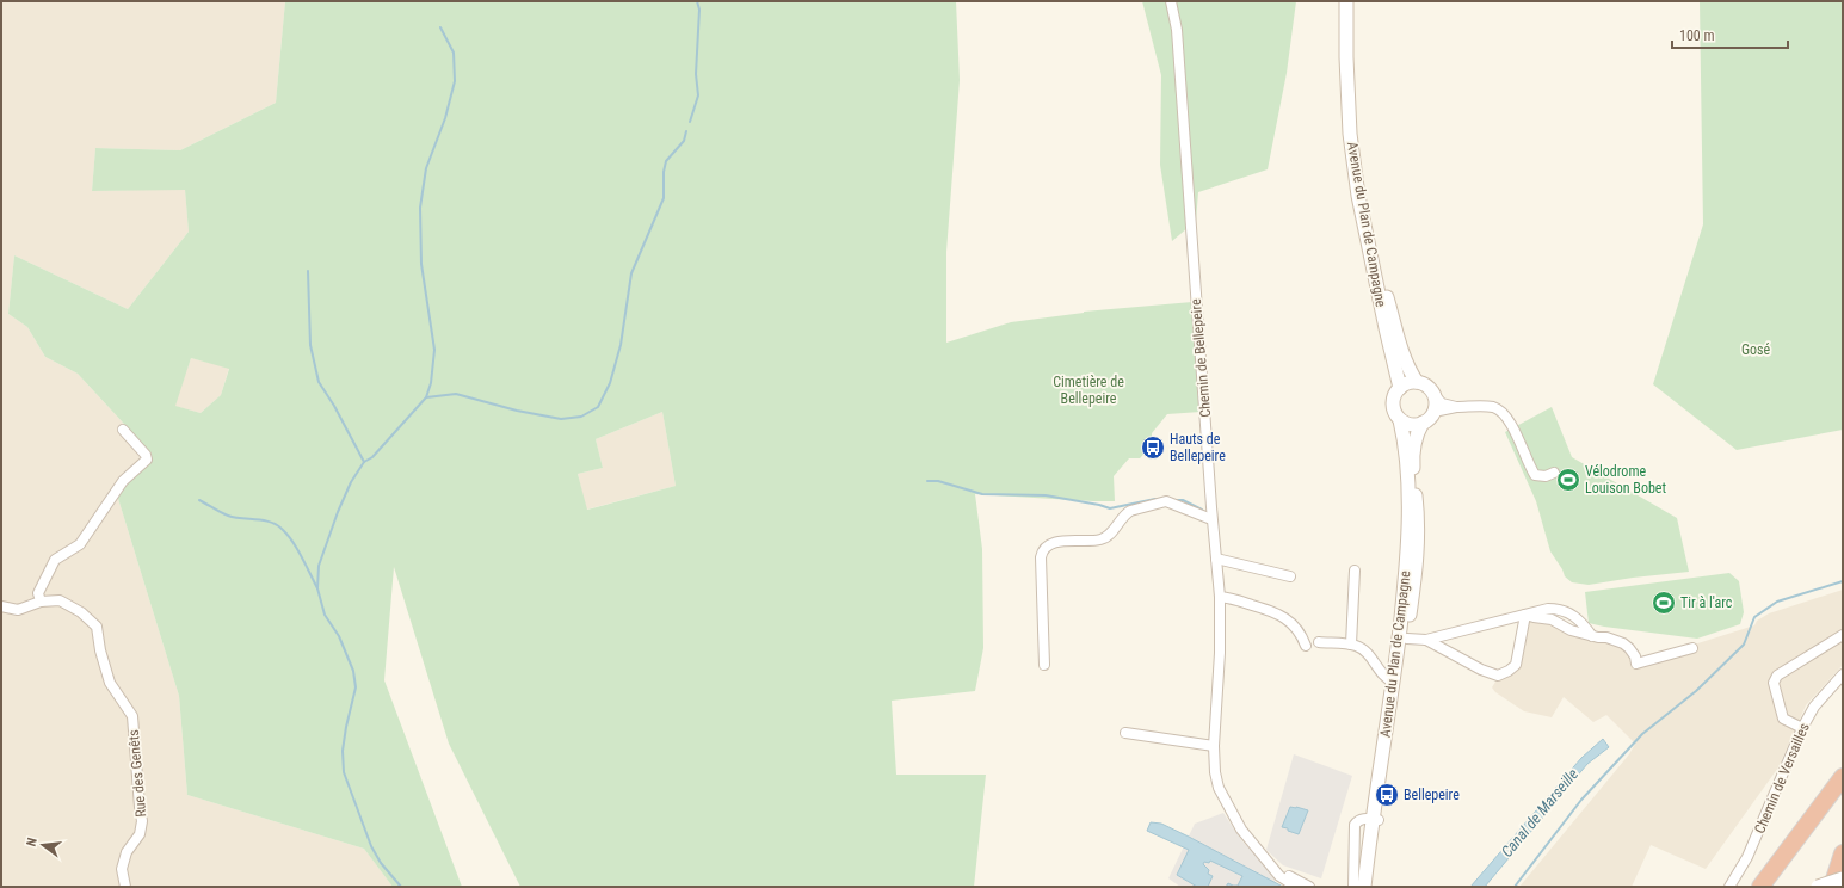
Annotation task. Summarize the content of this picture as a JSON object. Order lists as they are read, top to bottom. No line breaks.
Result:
{"streets":{"main road":["Avenue du Plan de Campagne"],"street":["Chemin de Bellepeire","Rue des Genêts","Chemin de Versailles"]},"water":["Canal de Marseille"],"parks":["Gosé","Cimetière de Bellepeire"],"places":{"bus stop":["Hauts de Bellepeire","Bellepeire"],"sports":["Vélodrome Louison Bobet","Tir à l'arc"]},"scale_bar":"100 m","north":"left"}
